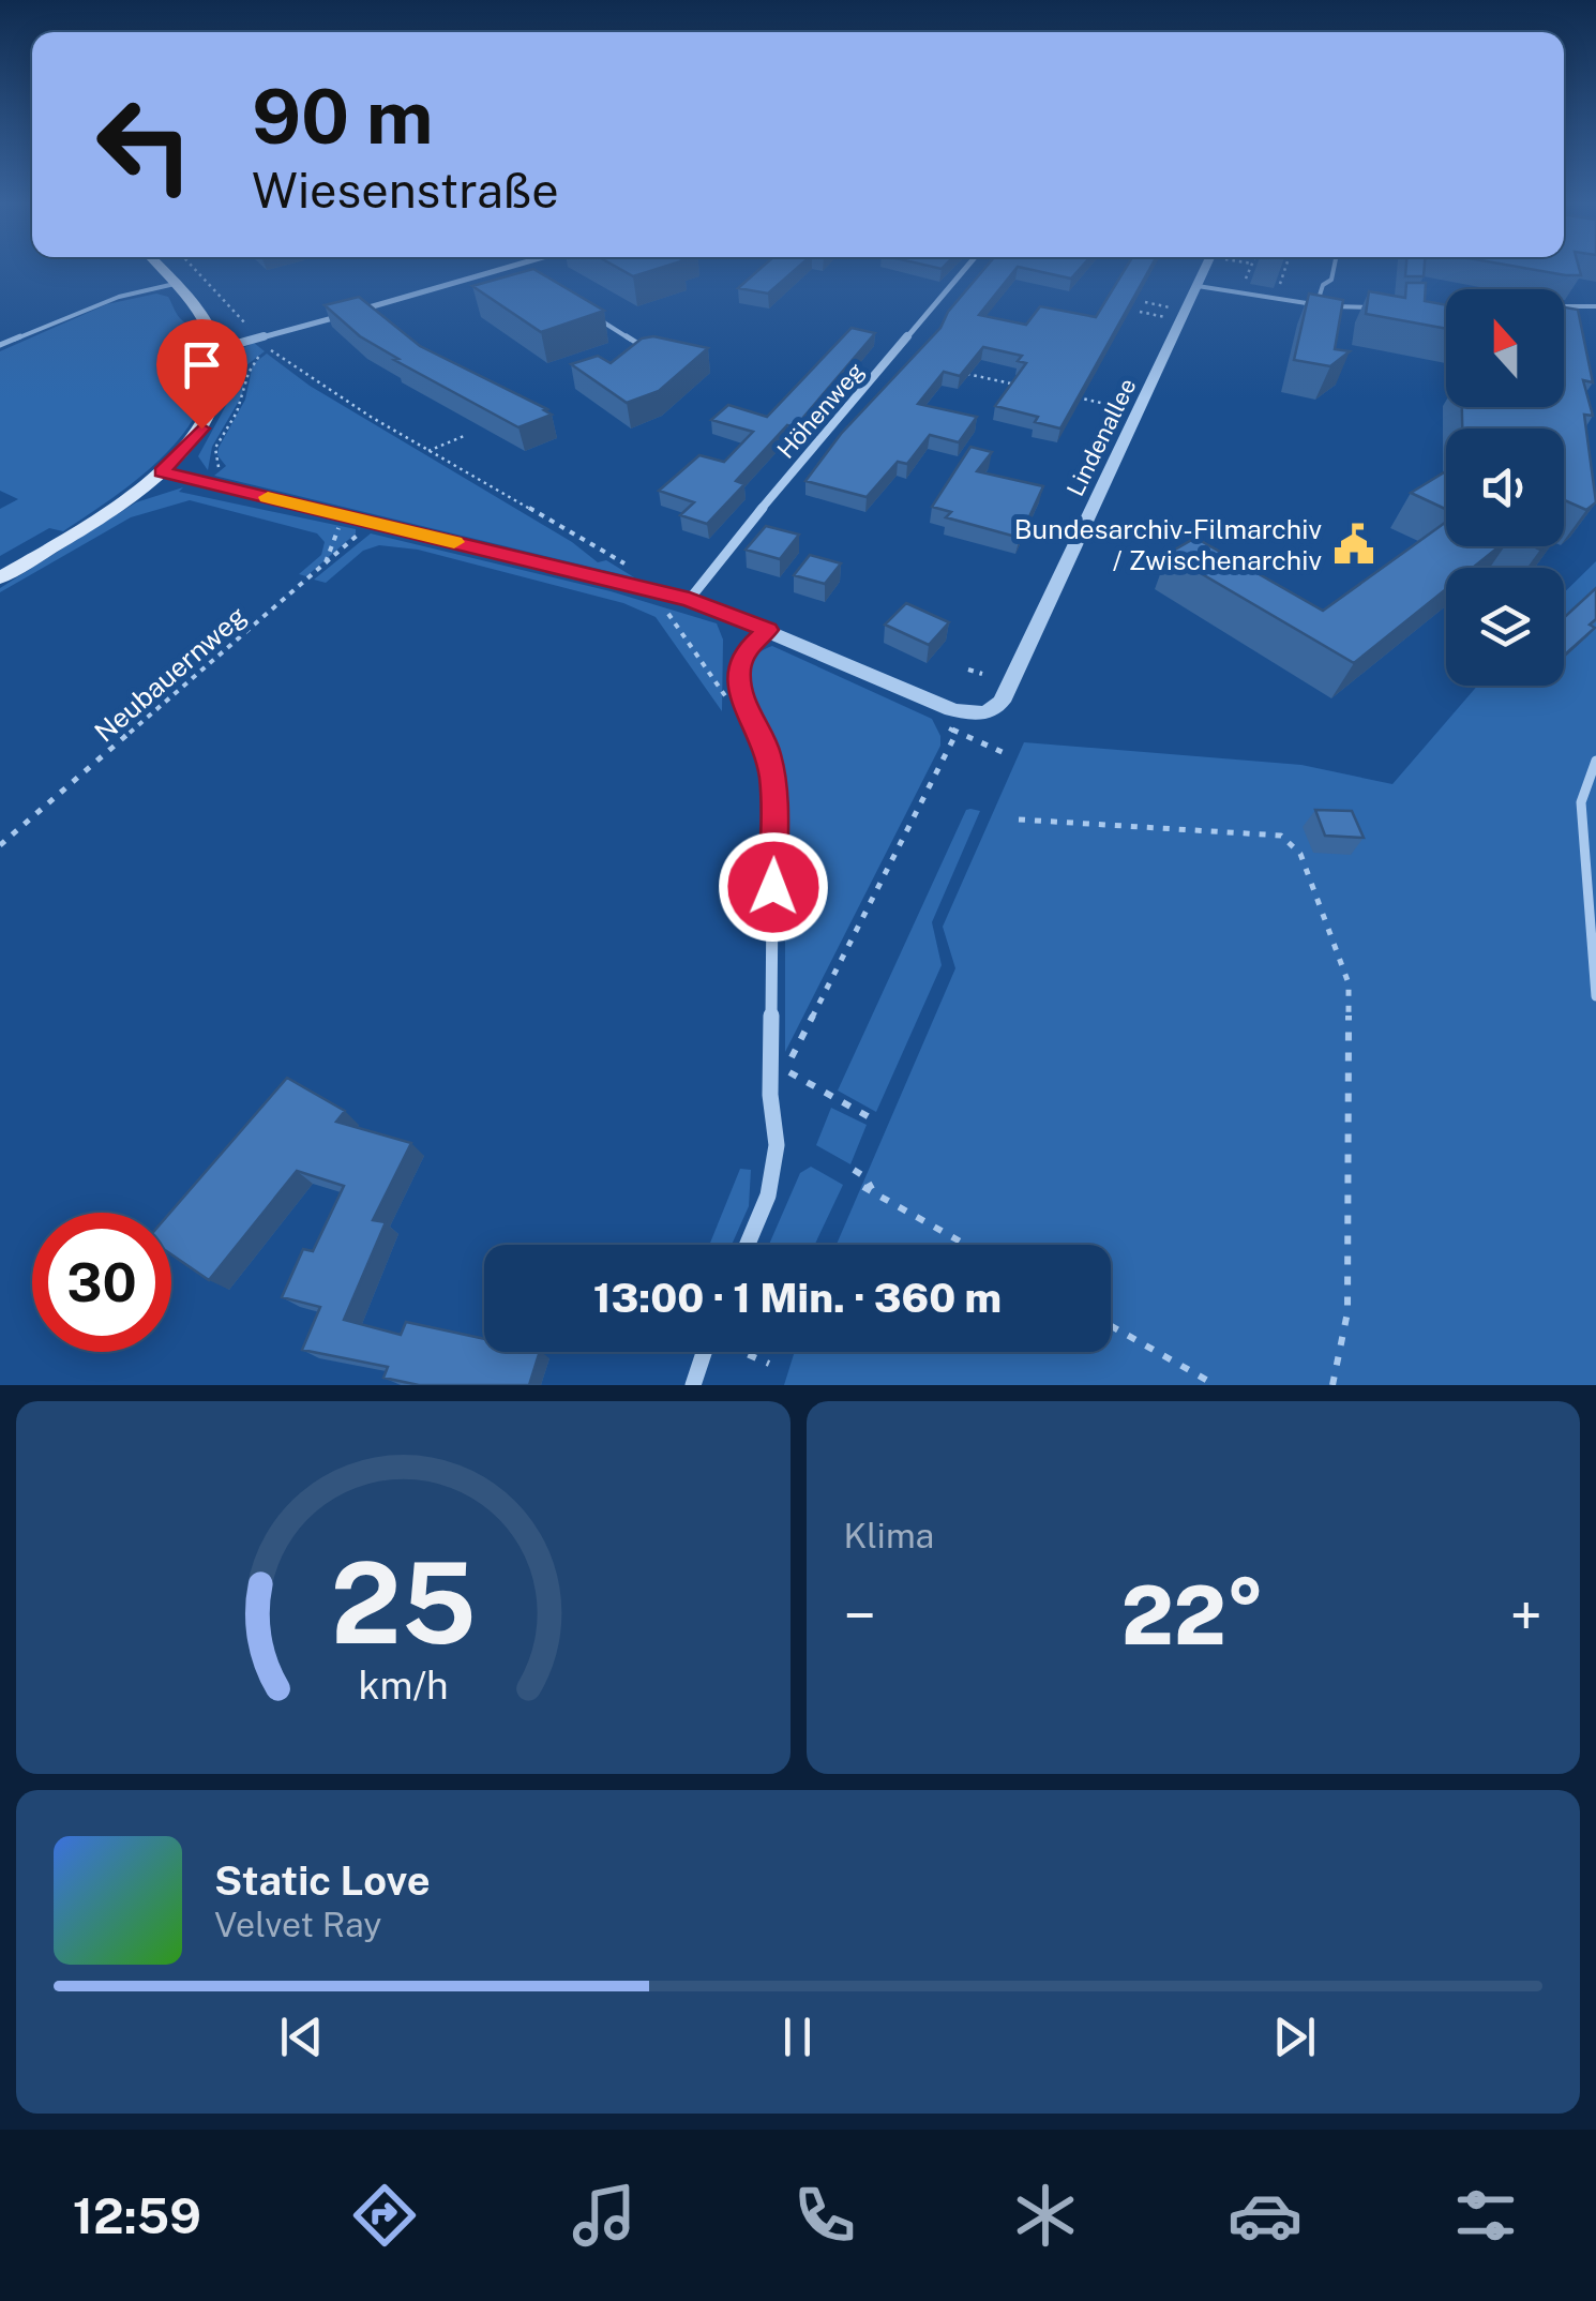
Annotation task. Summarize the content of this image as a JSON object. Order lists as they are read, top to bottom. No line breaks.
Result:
{"streets":{"street":["Höhenweg","Lindenallee"],"path":["Neubauernweg"]},"places":{"public building":["Bundesarchiv-Filmarchiv / Zwischenarchiv"]},"north":"top","page":{"turn":["90 m","Wiesenstraße"],"limit":"30","trip":"13:00 · 1 Min. · 360 m","tile":"Klima","heat":["−","22°","+"],"song":["Static Love","Velvet Ray"],"tabs":"12:59","gauge":["25","km/h"]}}
